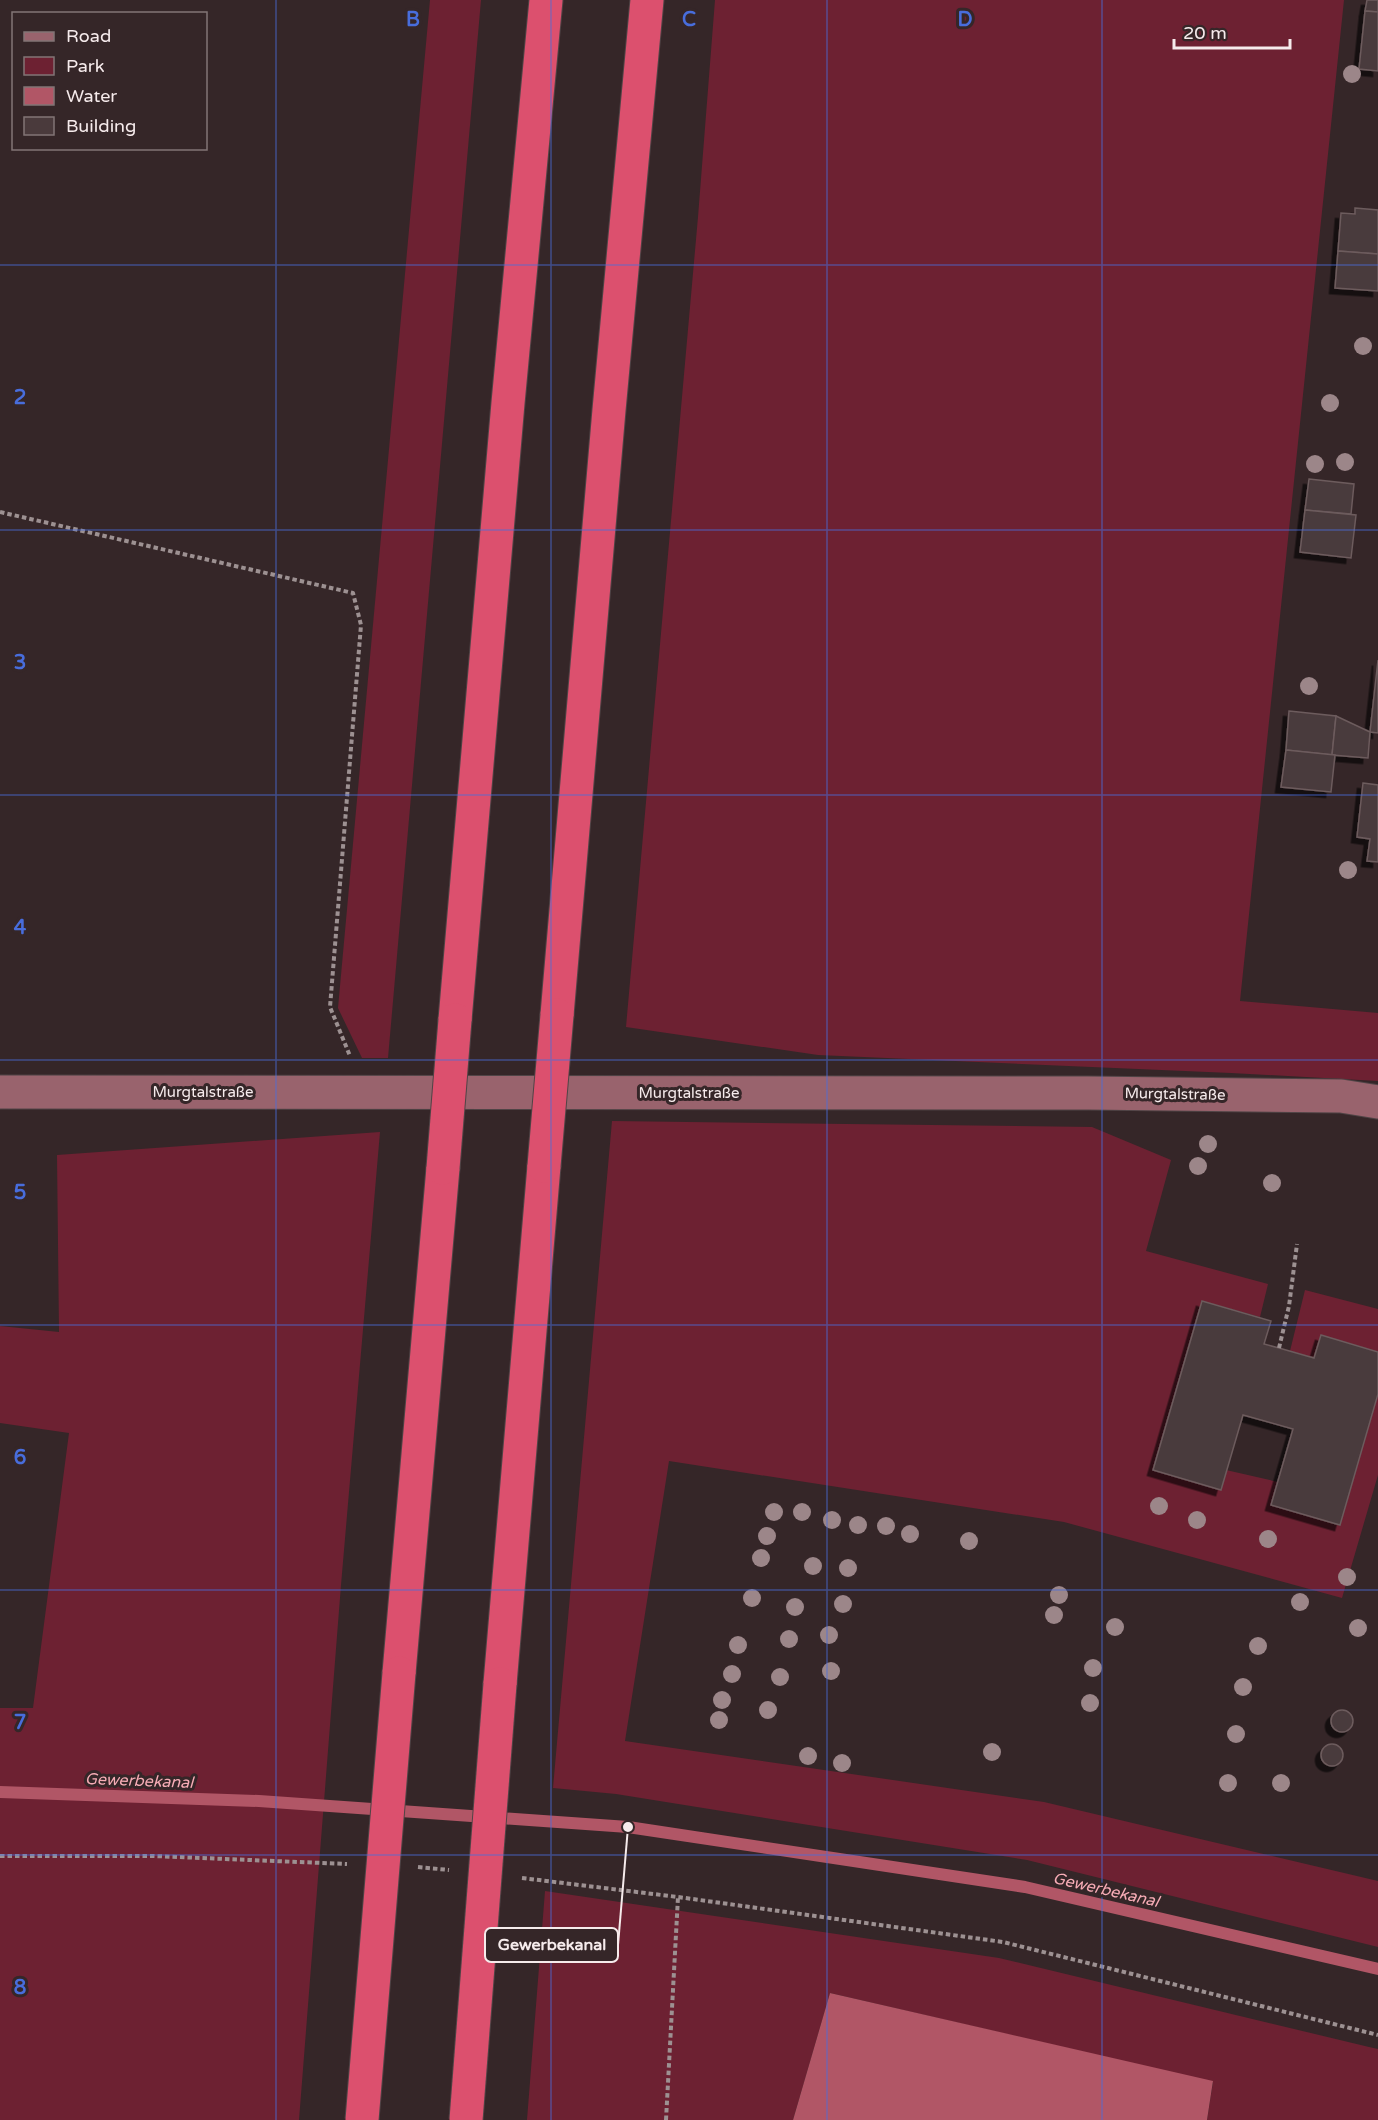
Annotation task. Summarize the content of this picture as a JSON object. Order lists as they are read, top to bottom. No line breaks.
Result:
{"streets":{"main road":["Murgtalstraße"]},"water":["Gewerbekanal"],"places":["Gewerbekanal"],"legend":["Road","Park","Water","Building"],"scale_bar":"20 m","grid":{"columns":["B","C","D"],"rows":["2","3","4","5","6","7","8"]}}
